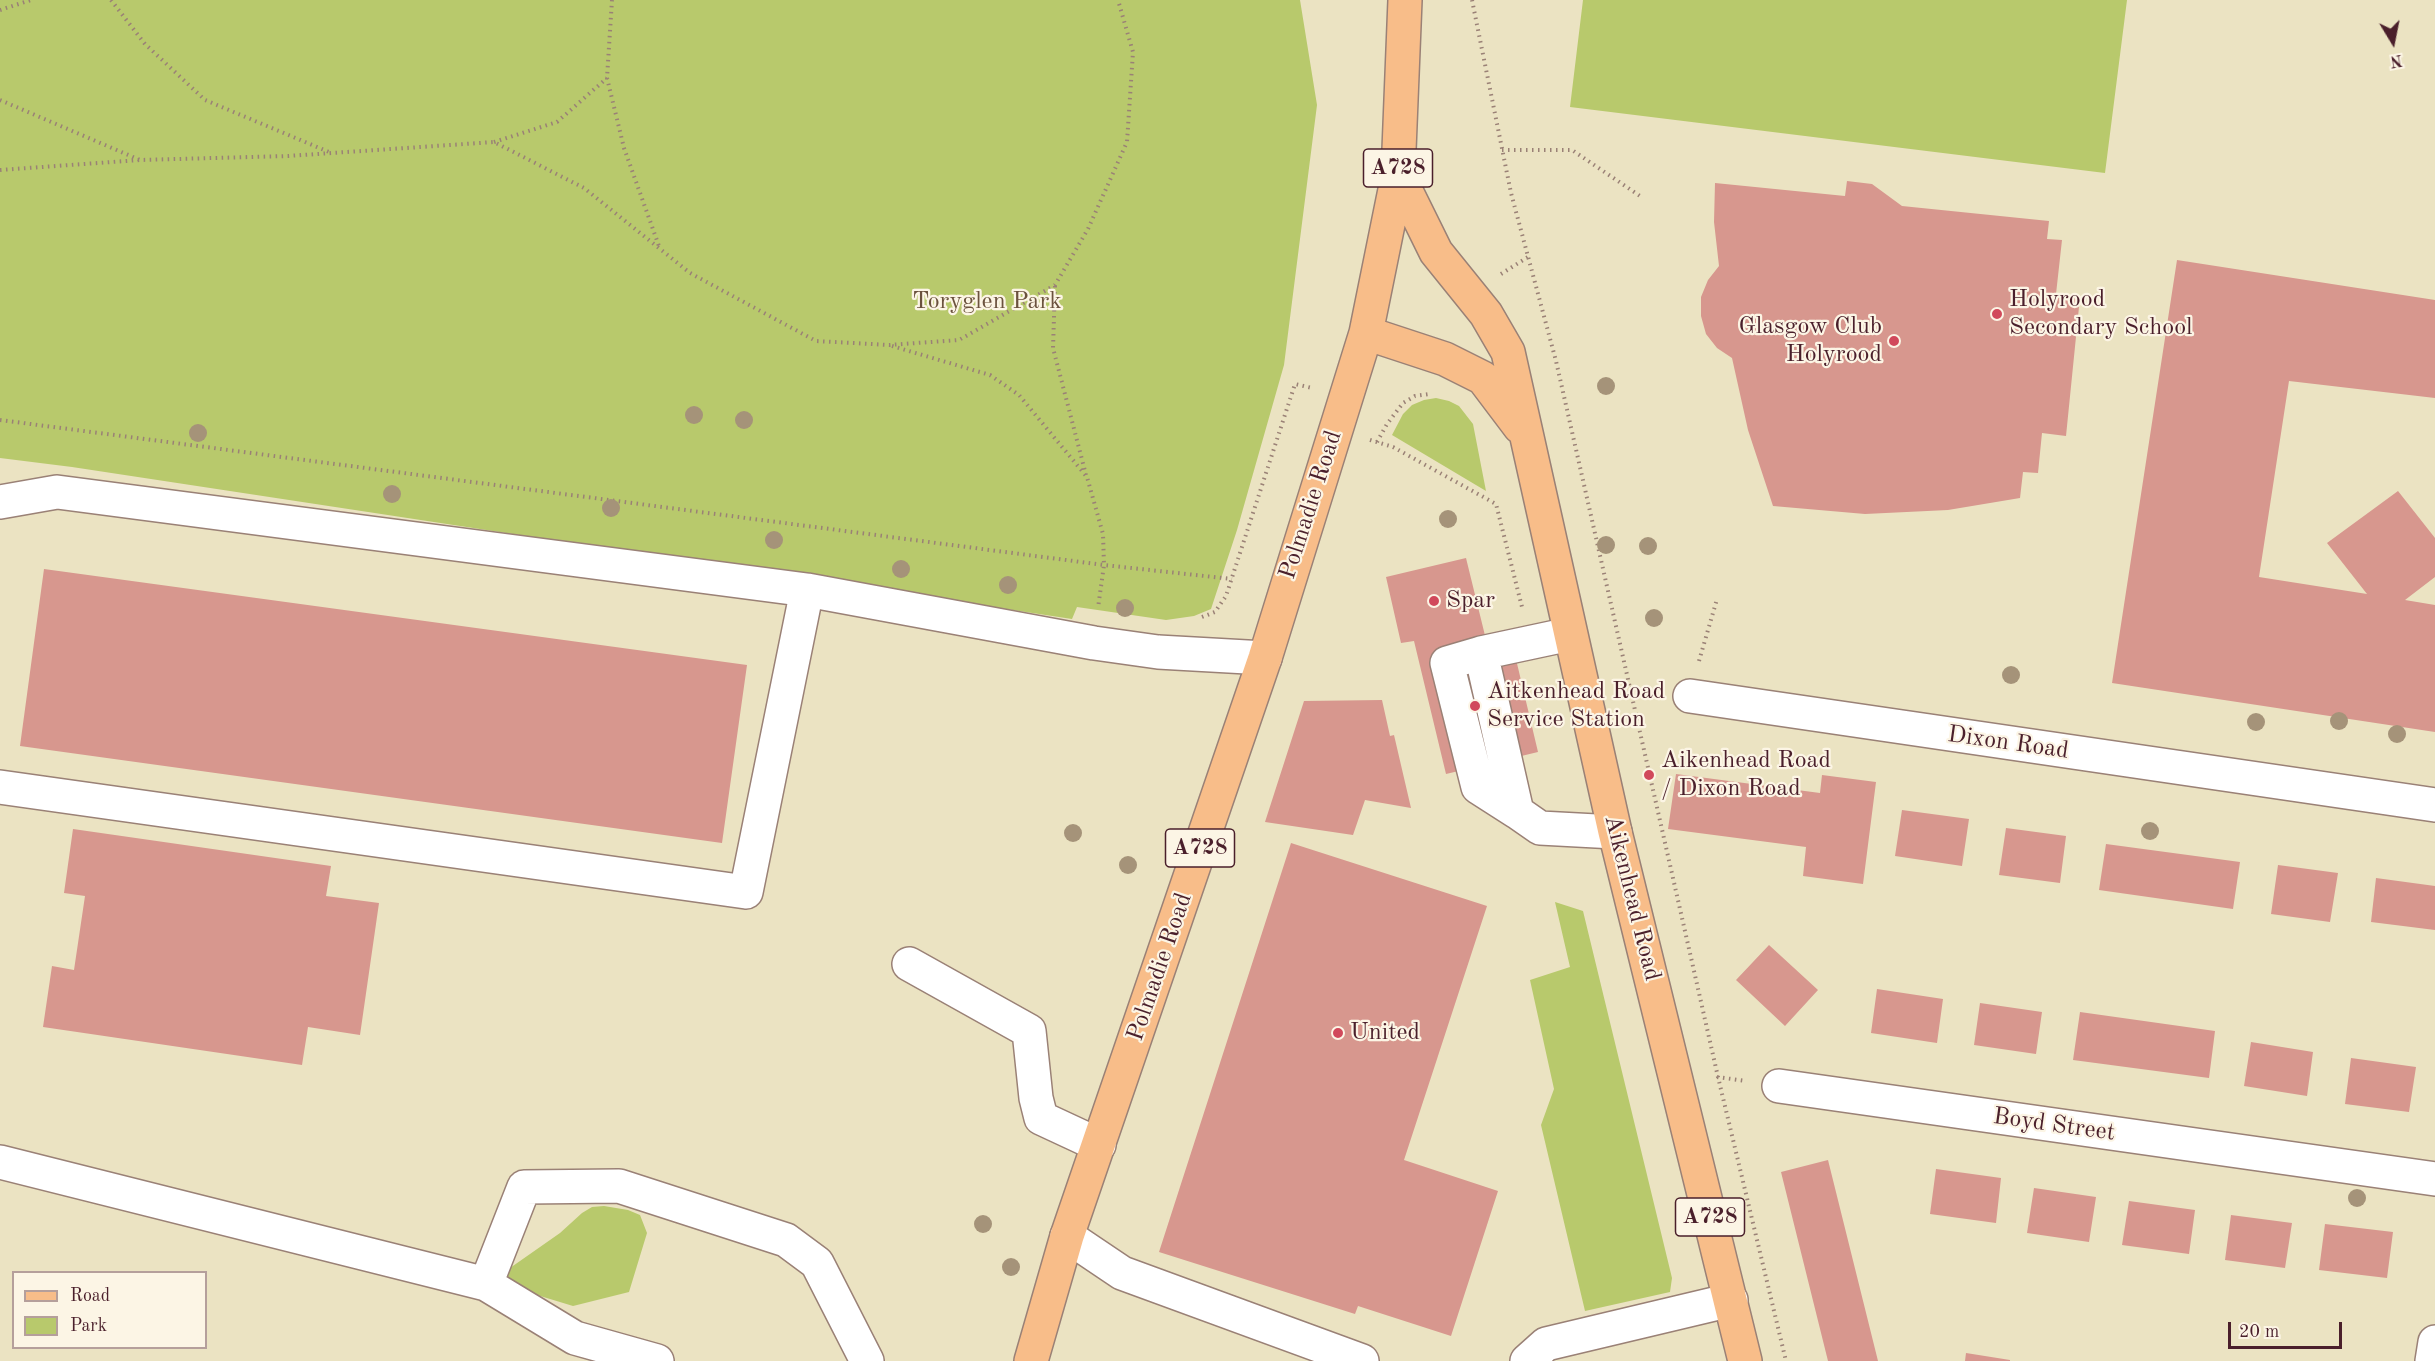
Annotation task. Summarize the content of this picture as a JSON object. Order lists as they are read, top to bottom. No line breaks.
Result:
{"streets":{"main road":["A728","Polmadie Road","Aikenhead Road"],"street":["Dixon Road","Boyd Street"]},"crossings":[["Polmadie Road","Aikenhead Road"]],"parks":["Toryglen Park"],"places":["Holyrood Secondary School","Glasgow Club Holyrood","Spar","Aitkenhead Road Service Station","Aikenhead Road / Dixon Road","United"],"legend":["Road","Park"],"scale_bar":"20 m","north":"bottom"}
